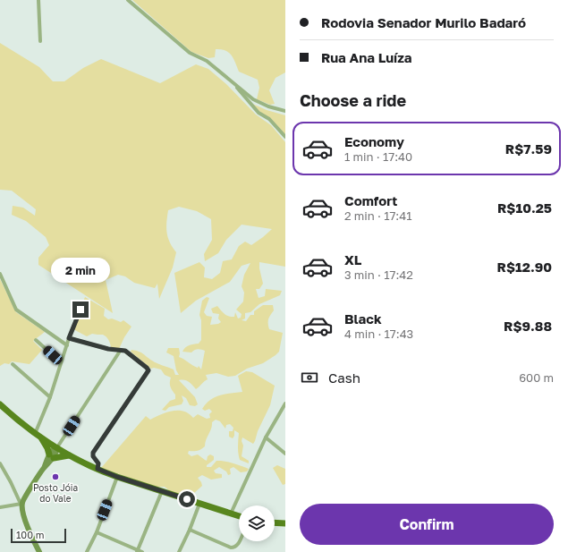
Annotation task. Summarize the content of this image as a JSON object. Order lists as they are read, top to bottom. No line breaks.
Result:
{"places":["Posto Jóia do Vale"],"scale_bar":"100 m","page":{"banner":["Rodovia Senador Murilo Badaró","Rua Ana Luíza"],"heading":"Choose a ride","list":[{"name":"Economy","note":"1 min · 17:40","value":"R$7.59"},{"name":"Comfort","note":"2 min · 17:41","value":"R$10.25"},{"name":"XL","note":"3 min · 17:42","value":"R$12.90"},{"name":"Black","note":"4 min · 17:43","value":"R$9.88"}],"bubble":"2 min","pay":["Cash","600 m"],"buttons":"Confirm","scale":"100 m"}}
